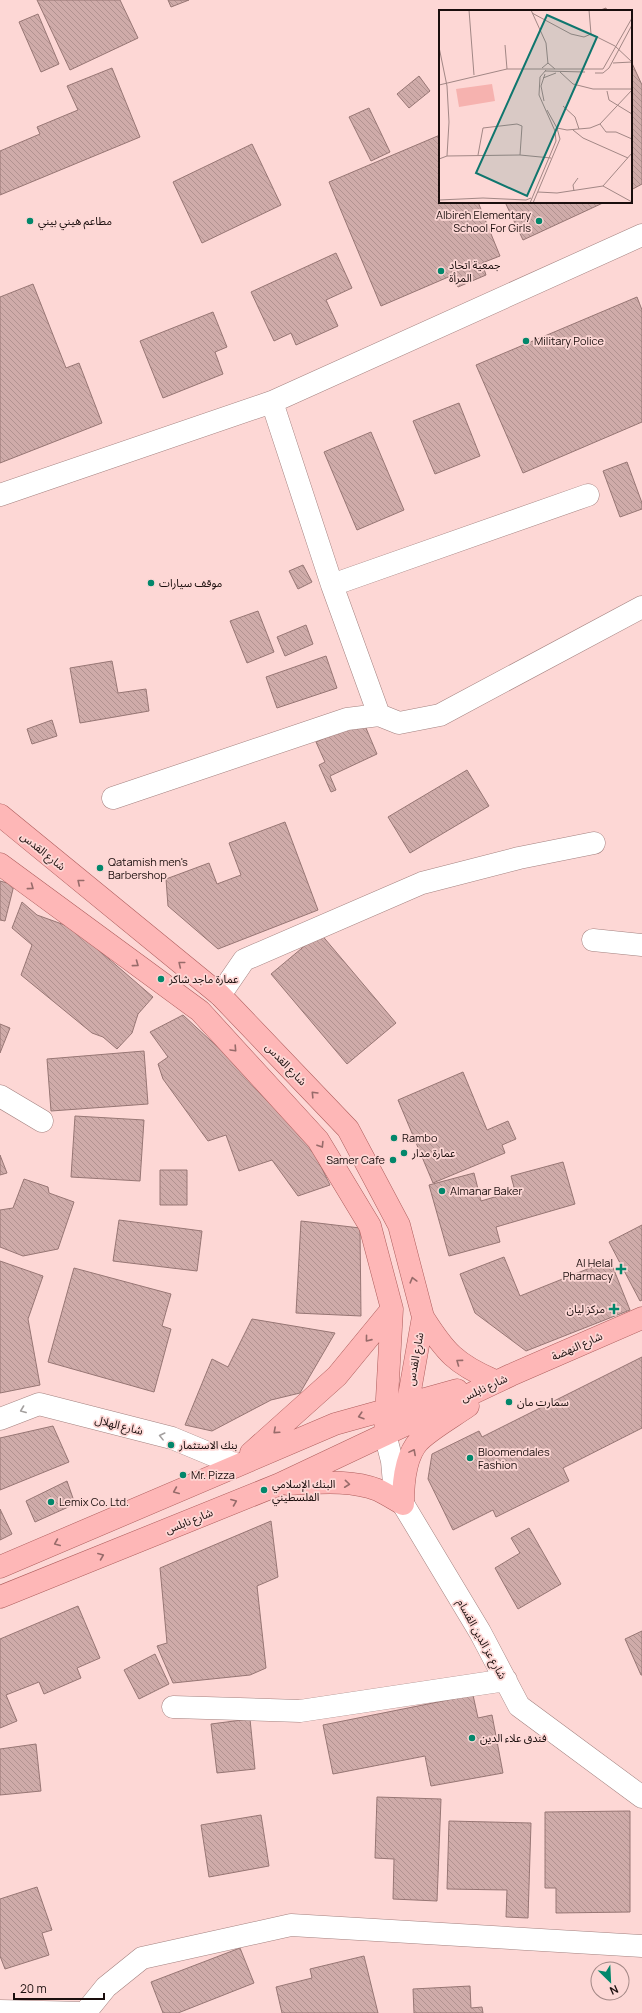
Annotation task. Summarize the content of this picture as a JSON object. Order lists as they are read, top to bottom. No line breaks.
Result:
{"streets":{"main road":["شارع القدس","شارع النهضة","شارع نابلس"],"street":["شارع الهلال","شارع عز الدين القسام"]},"crossings":[["شارع القدس","شارع نابلس"],["شارع القدس","شارع عز الدين القسام"],["شارع النهضة","شارع نابلس"],["شارع نابلس","شارع الهلال"],["شارع نابلس","شارع عز الدين القسام"]],"one_way":["شارع الهلال"],"places":{"other":["مطاعم هيني بيني","Albireh Elementary School For Girls","جمعية اتحاد المرأة","Military Police","موقف سيارات","Qatamish men's Barbershop","عمارة ماجد شاكر","Rambo","عمارة مدار","Samer Cafe","Almanar Baker","سمارت مان","بنك الاستثمار","Bloomendales Fashion","Mr. Pizza","البنك الإسلامي الفلسطيني","Lemix Co. Ltd.","فندق علاء الدين"],"health":["Al Helal Pharmacy","مركز ليان"]},"scale_bar":"20 m","north":"bottom right"}
